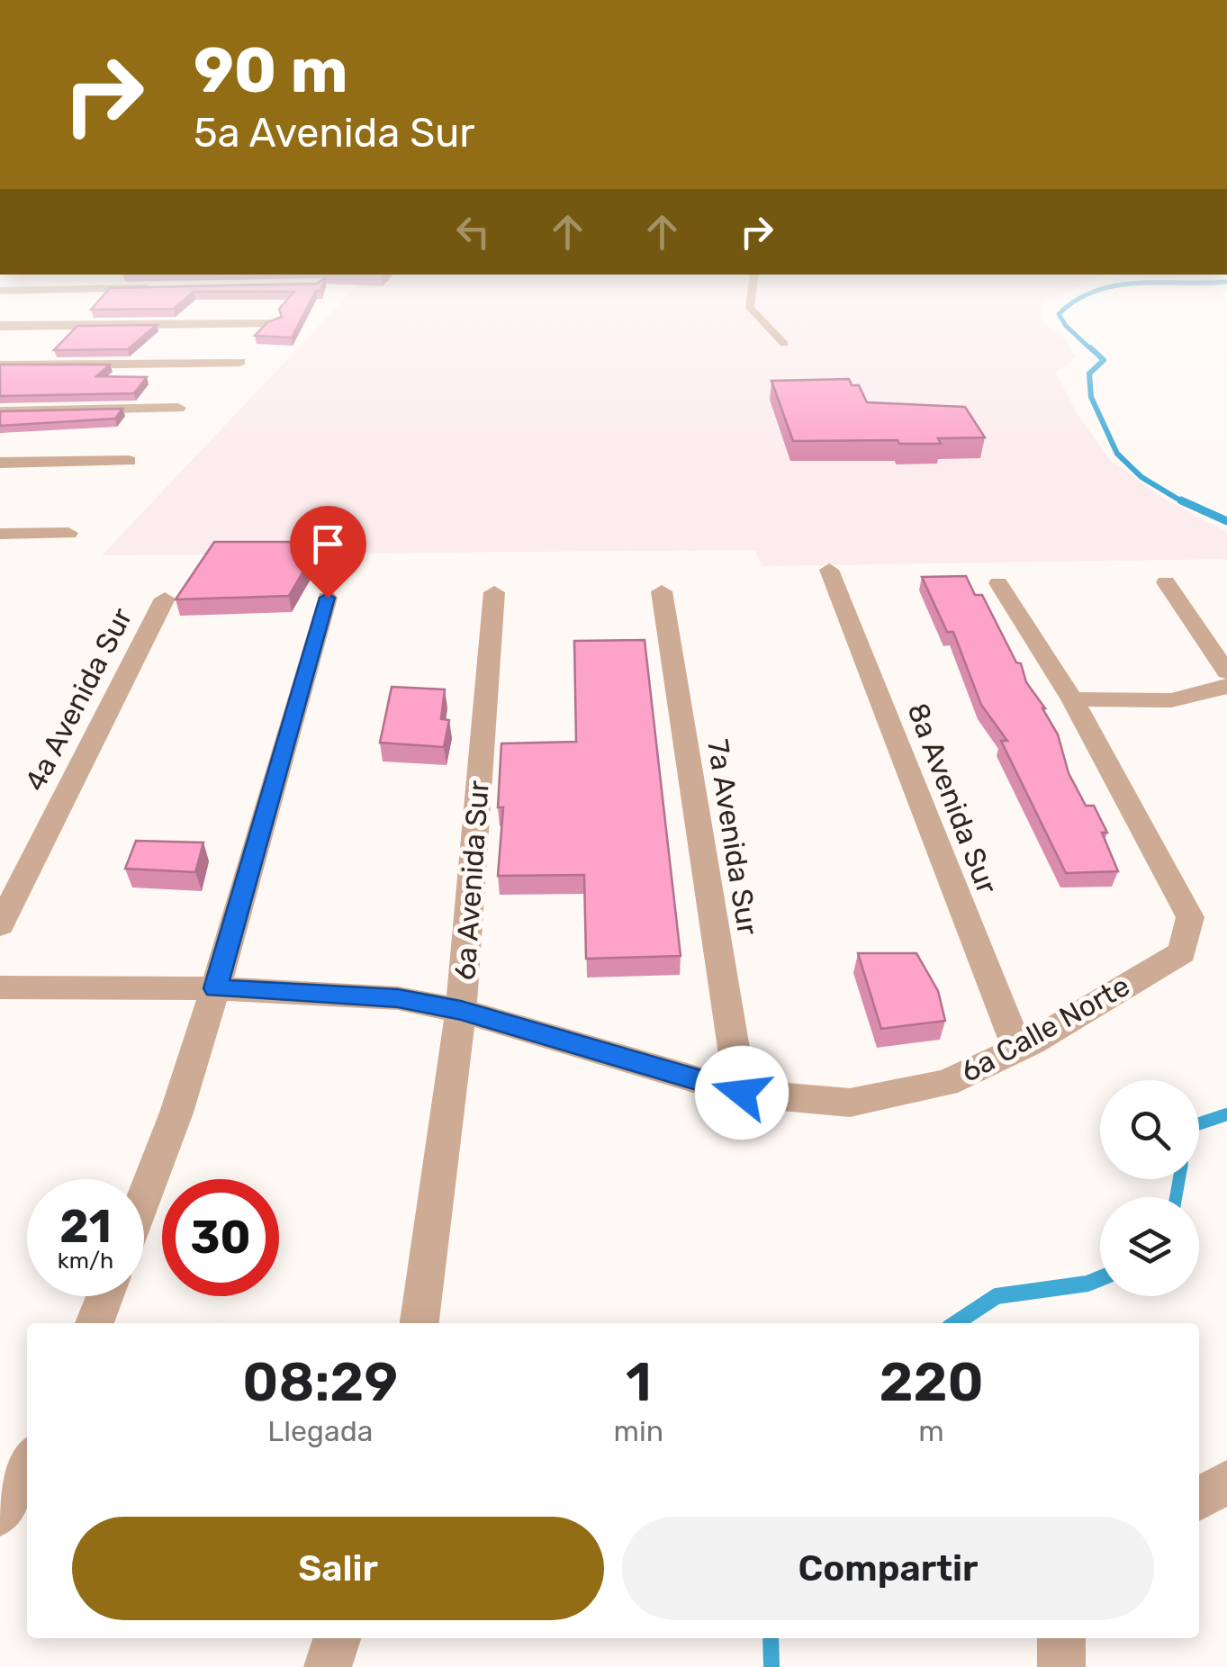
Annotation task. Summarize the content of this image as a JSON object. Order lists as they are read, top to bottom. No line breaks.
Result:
{"streets":{"street":["4a Avenida Sur","8a Avenida Sur","7a Avenida Sur","6a Avenida Sur","6a Calle Norte"]},"crossings":[["8a Avenida Sur","6a Calle Norte"],["7a Avenida Sur","6a Calle Norte"],["6a Avenida Sur","6a Calle Norte"]],"page":{"turn":["90 m","5a Avenida Sur"],"speed":"21 km/h","limit":"30","eta":["08:29","Llegada","1","min","220","m"],"buttons":["Salir","Compartir"]}}
